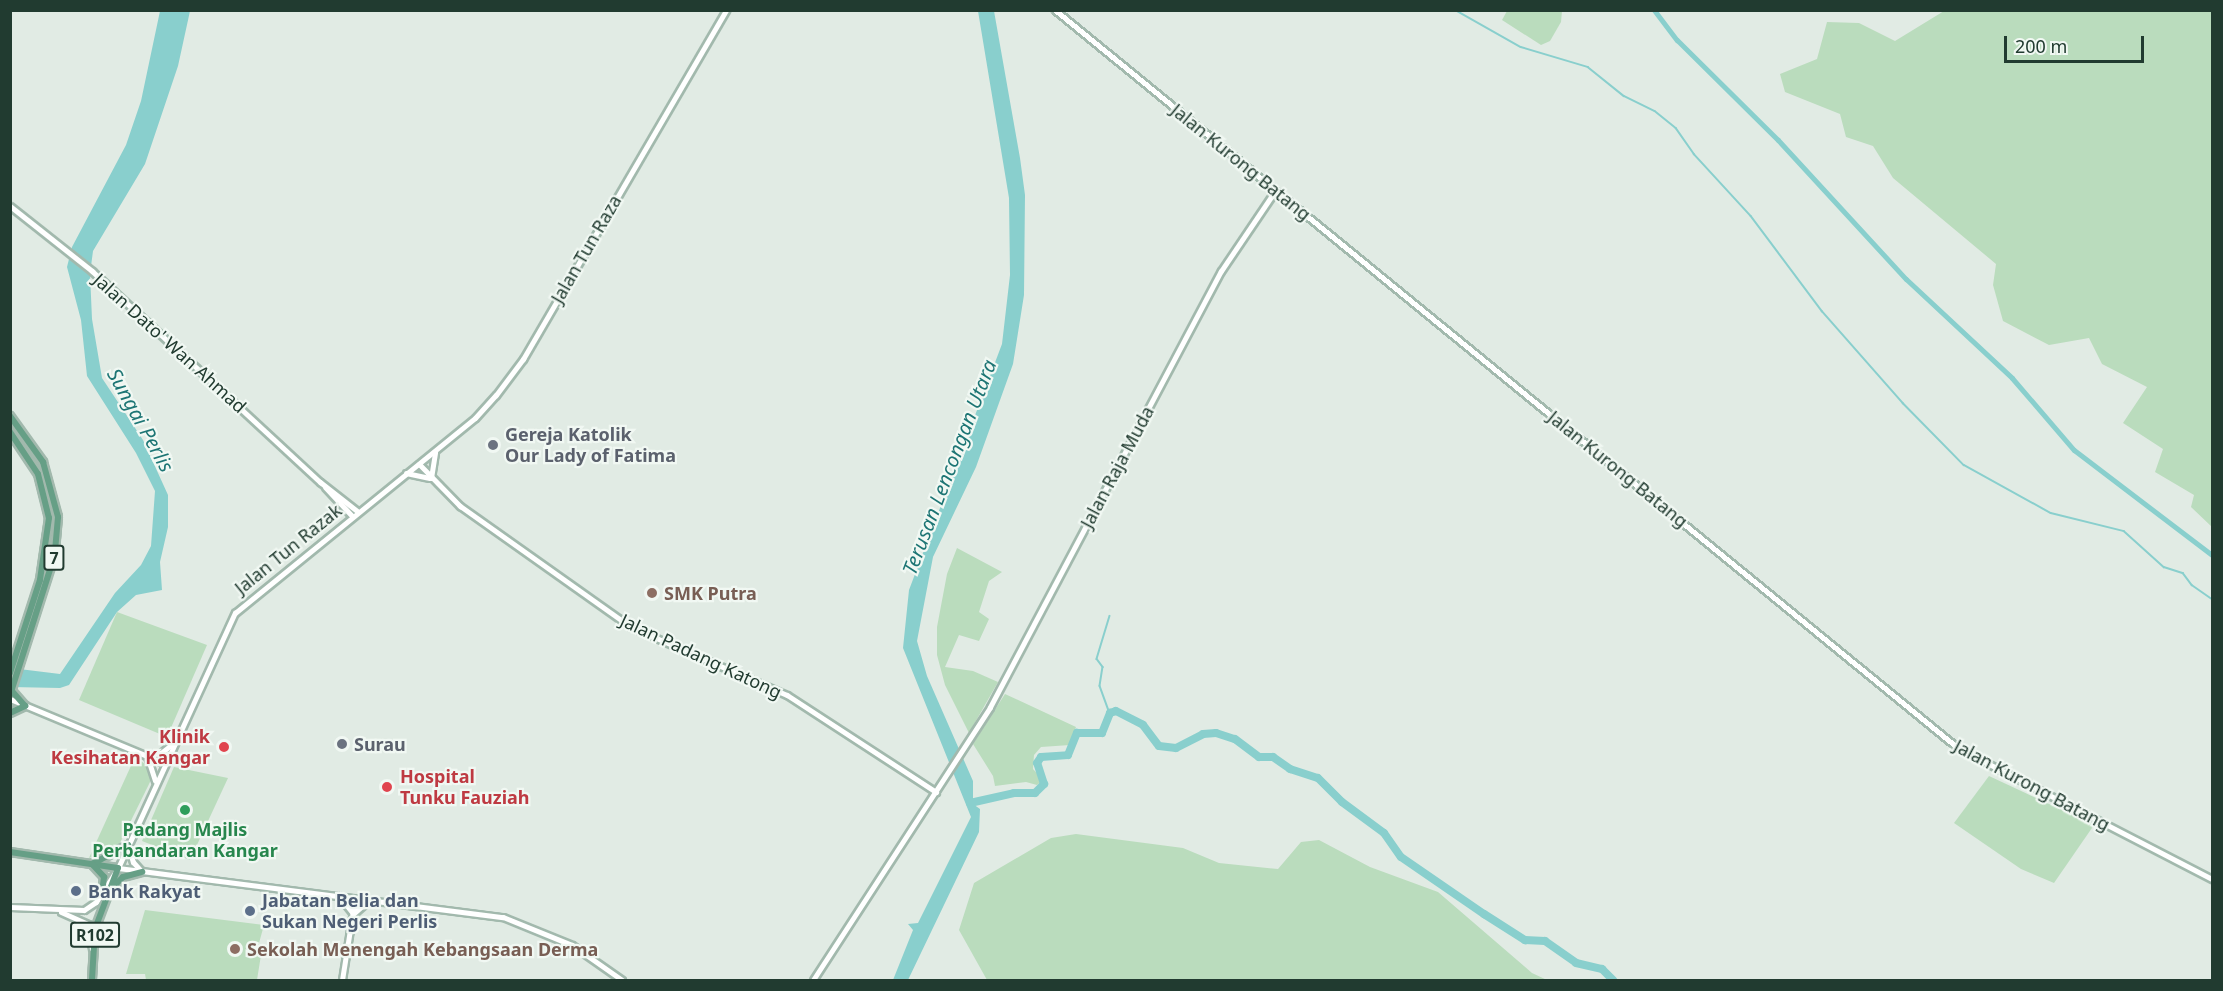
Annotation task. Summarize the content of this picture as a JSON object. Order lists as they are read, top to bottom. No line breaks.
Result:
{"streets":{"main road":["Jalan Tun Razak","7","R102"],"street":["Jalan Kurong Batang","Jalan Tun Raza","Jalan Dato' Wan Ahmad","Jalan Raja Muda","Jalan Padang Katong"]},"crossings":[["Jalan Kurong Batang","Jalan Raja Muda"],["Jalan Tun Raza","Jalan Tun Razak"],["Jalan Tun Raza","Jalan Padang Katong"],["Jalan Raja Muda","Jalan Padang Katong"],["Jalan Tun Razak","Jalan Padang Katong"]],"water":["Sungai Perlis","Terusan Lencongan Utara"],"places":["Gereja Katolik Our Lady of Fatima","SMK Putra","Surau","Klinik Kesihatan Kangar","Hospital Tunku Fauziah","Padang Majlis Perbandaran Kangar","Bank Rakyat","Jabatan Belia dan Sukan Negeri Perlis","Sekolah Menengah Kebangsaan Derma"],"scale_bar":"200 m"}
